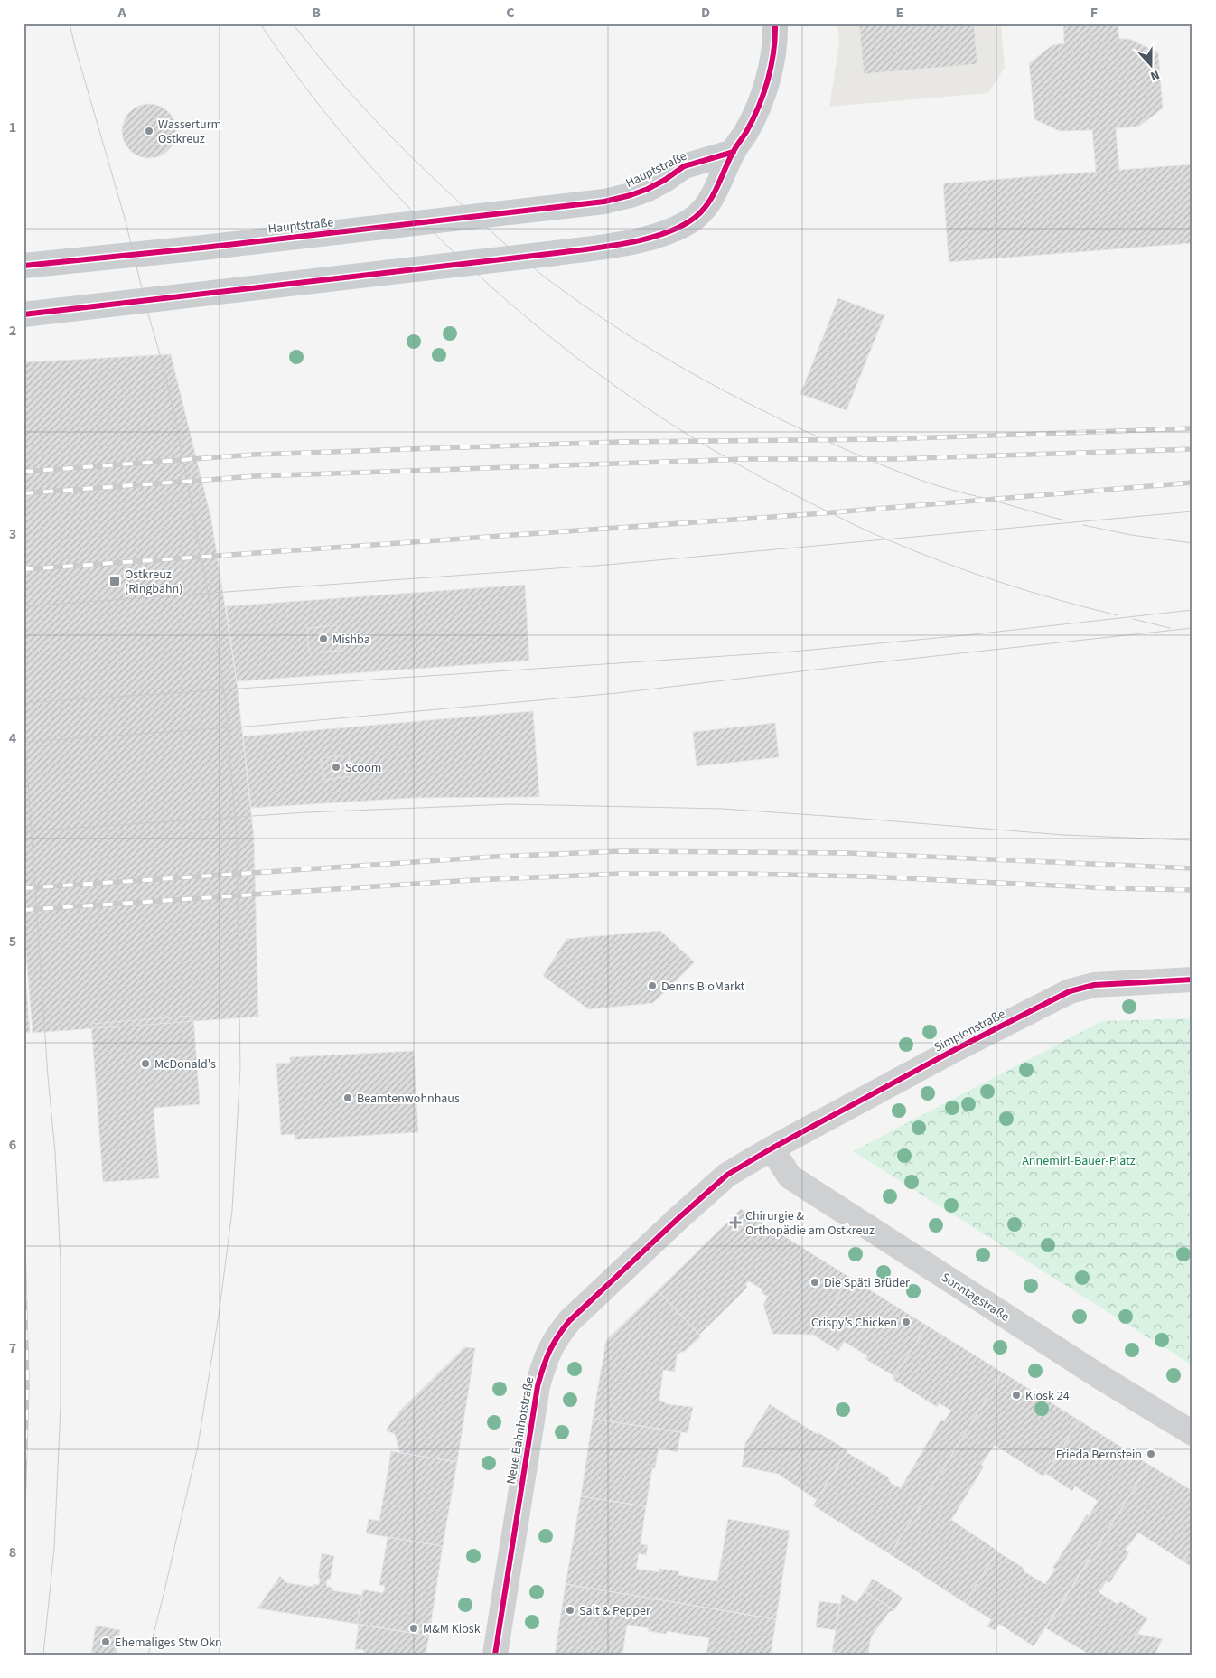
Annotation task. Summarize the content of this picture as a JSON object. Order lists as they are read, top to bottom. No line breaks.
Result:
{"streets":{"main road":["Hauptstraße"],"street":["Simplonstraße","Sonntagstraße","Neue Bahnhofstraße"]},"crossings":[["Simplonstraße","Sonntagstraße"],["Simplonstraße","Neue Bahnhofstraße"],["Sonntagstraße","Neue Bahnhofstraße"]],"parks":["Annemirl-Bauer-Platz"],"places":{"other":["Wasserturm Ostkreuz","Mishba","Scoom","Denns BioMarkt","McDonald's","Beamtenwohnhaus","Die Späti Brüder","Crispy's Chicken","Kiosk 24","Frieda Bernstein","Salt & Pepper","M&M Kiosk","Ehemaliges Stw Okn"],"transit":["Ostkreuz (Ringbahn)"],"health":["Chirurgie & Orthopädie am Ostkreuz"]},"north":"bottom","grid":{"columns":["A","B","C","D","E","F"],"rows":["1","2","3","4","5","6","7","8"]}}
